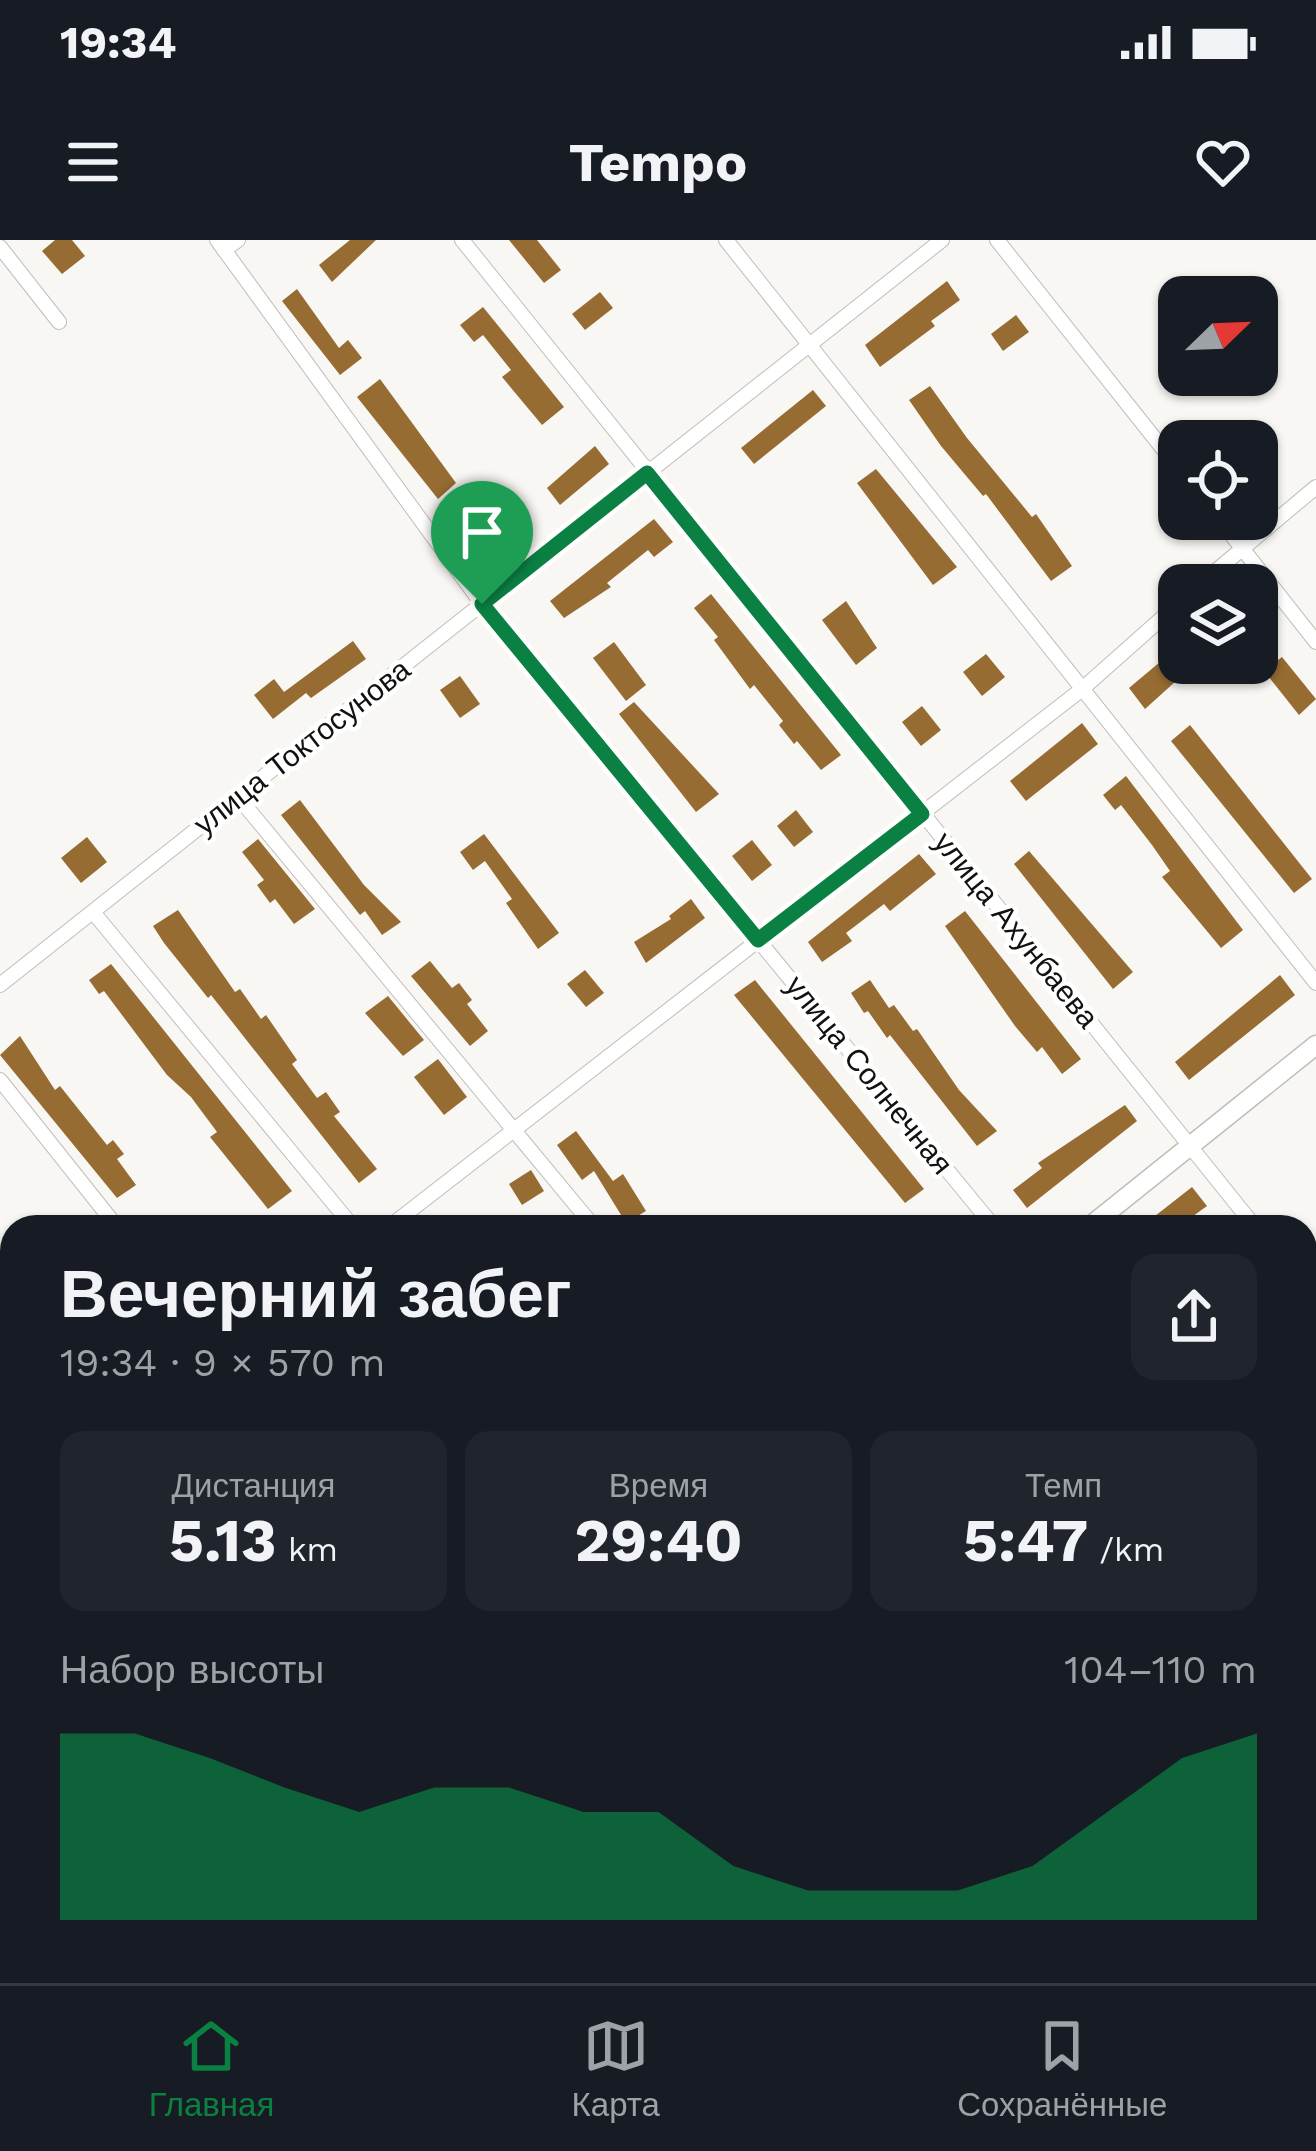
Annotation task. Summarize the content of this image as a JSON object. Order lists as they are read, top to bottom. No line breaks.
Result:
{"streets":{"street":["улица Токтосунова","улица Ахунбаева","улица Солнечная"]},"crossings":[["улица Токтосунова","улица Ахунбаева"],["улица Токтосунова","улица Солнечная"]],"north":"top right","page":{"status":"19:34","header":"Tempo","heading":["Вечерний забег","19:34 · 9 × 570 m"],"stats":[["Дистанция","5.13 km"],["Время","29:40"],["Темп","5:47 /km"]],"chart":["Набор высоты","104–110 m"],"tabs":["Главная","Карта","Сохранённые"]}}
